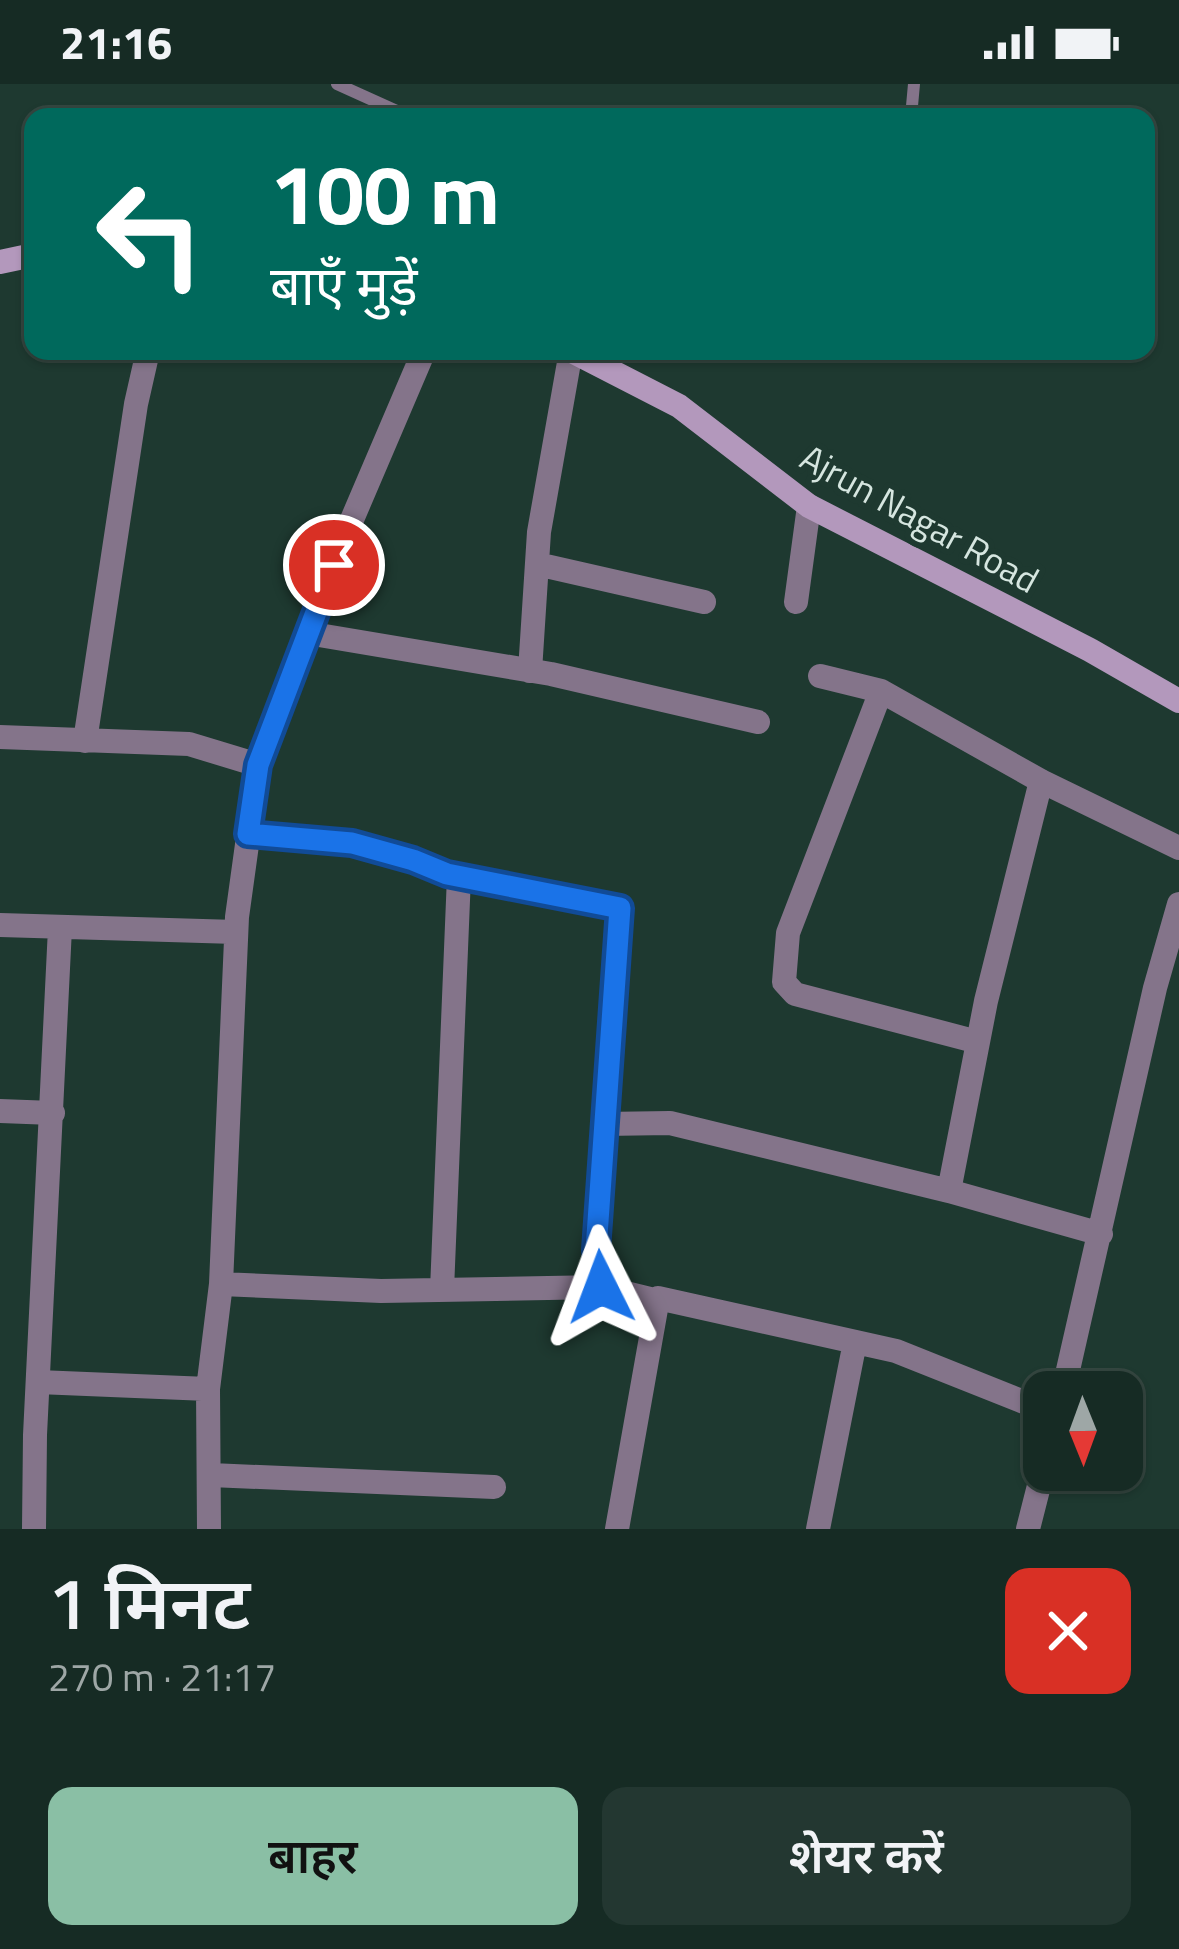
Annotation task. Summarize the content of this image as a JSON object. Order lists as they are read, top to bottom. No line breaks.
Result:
{"streets":{"street":["Ajrun Nagar Road"]},"north":"bottom","page":{"status":"21:16","turn":["100 m","बाएँ मुड़ें"],"heading":["1 मिनट","270 m · 21:17"],"buttons":["बाहर","शेयर करें"]}}
